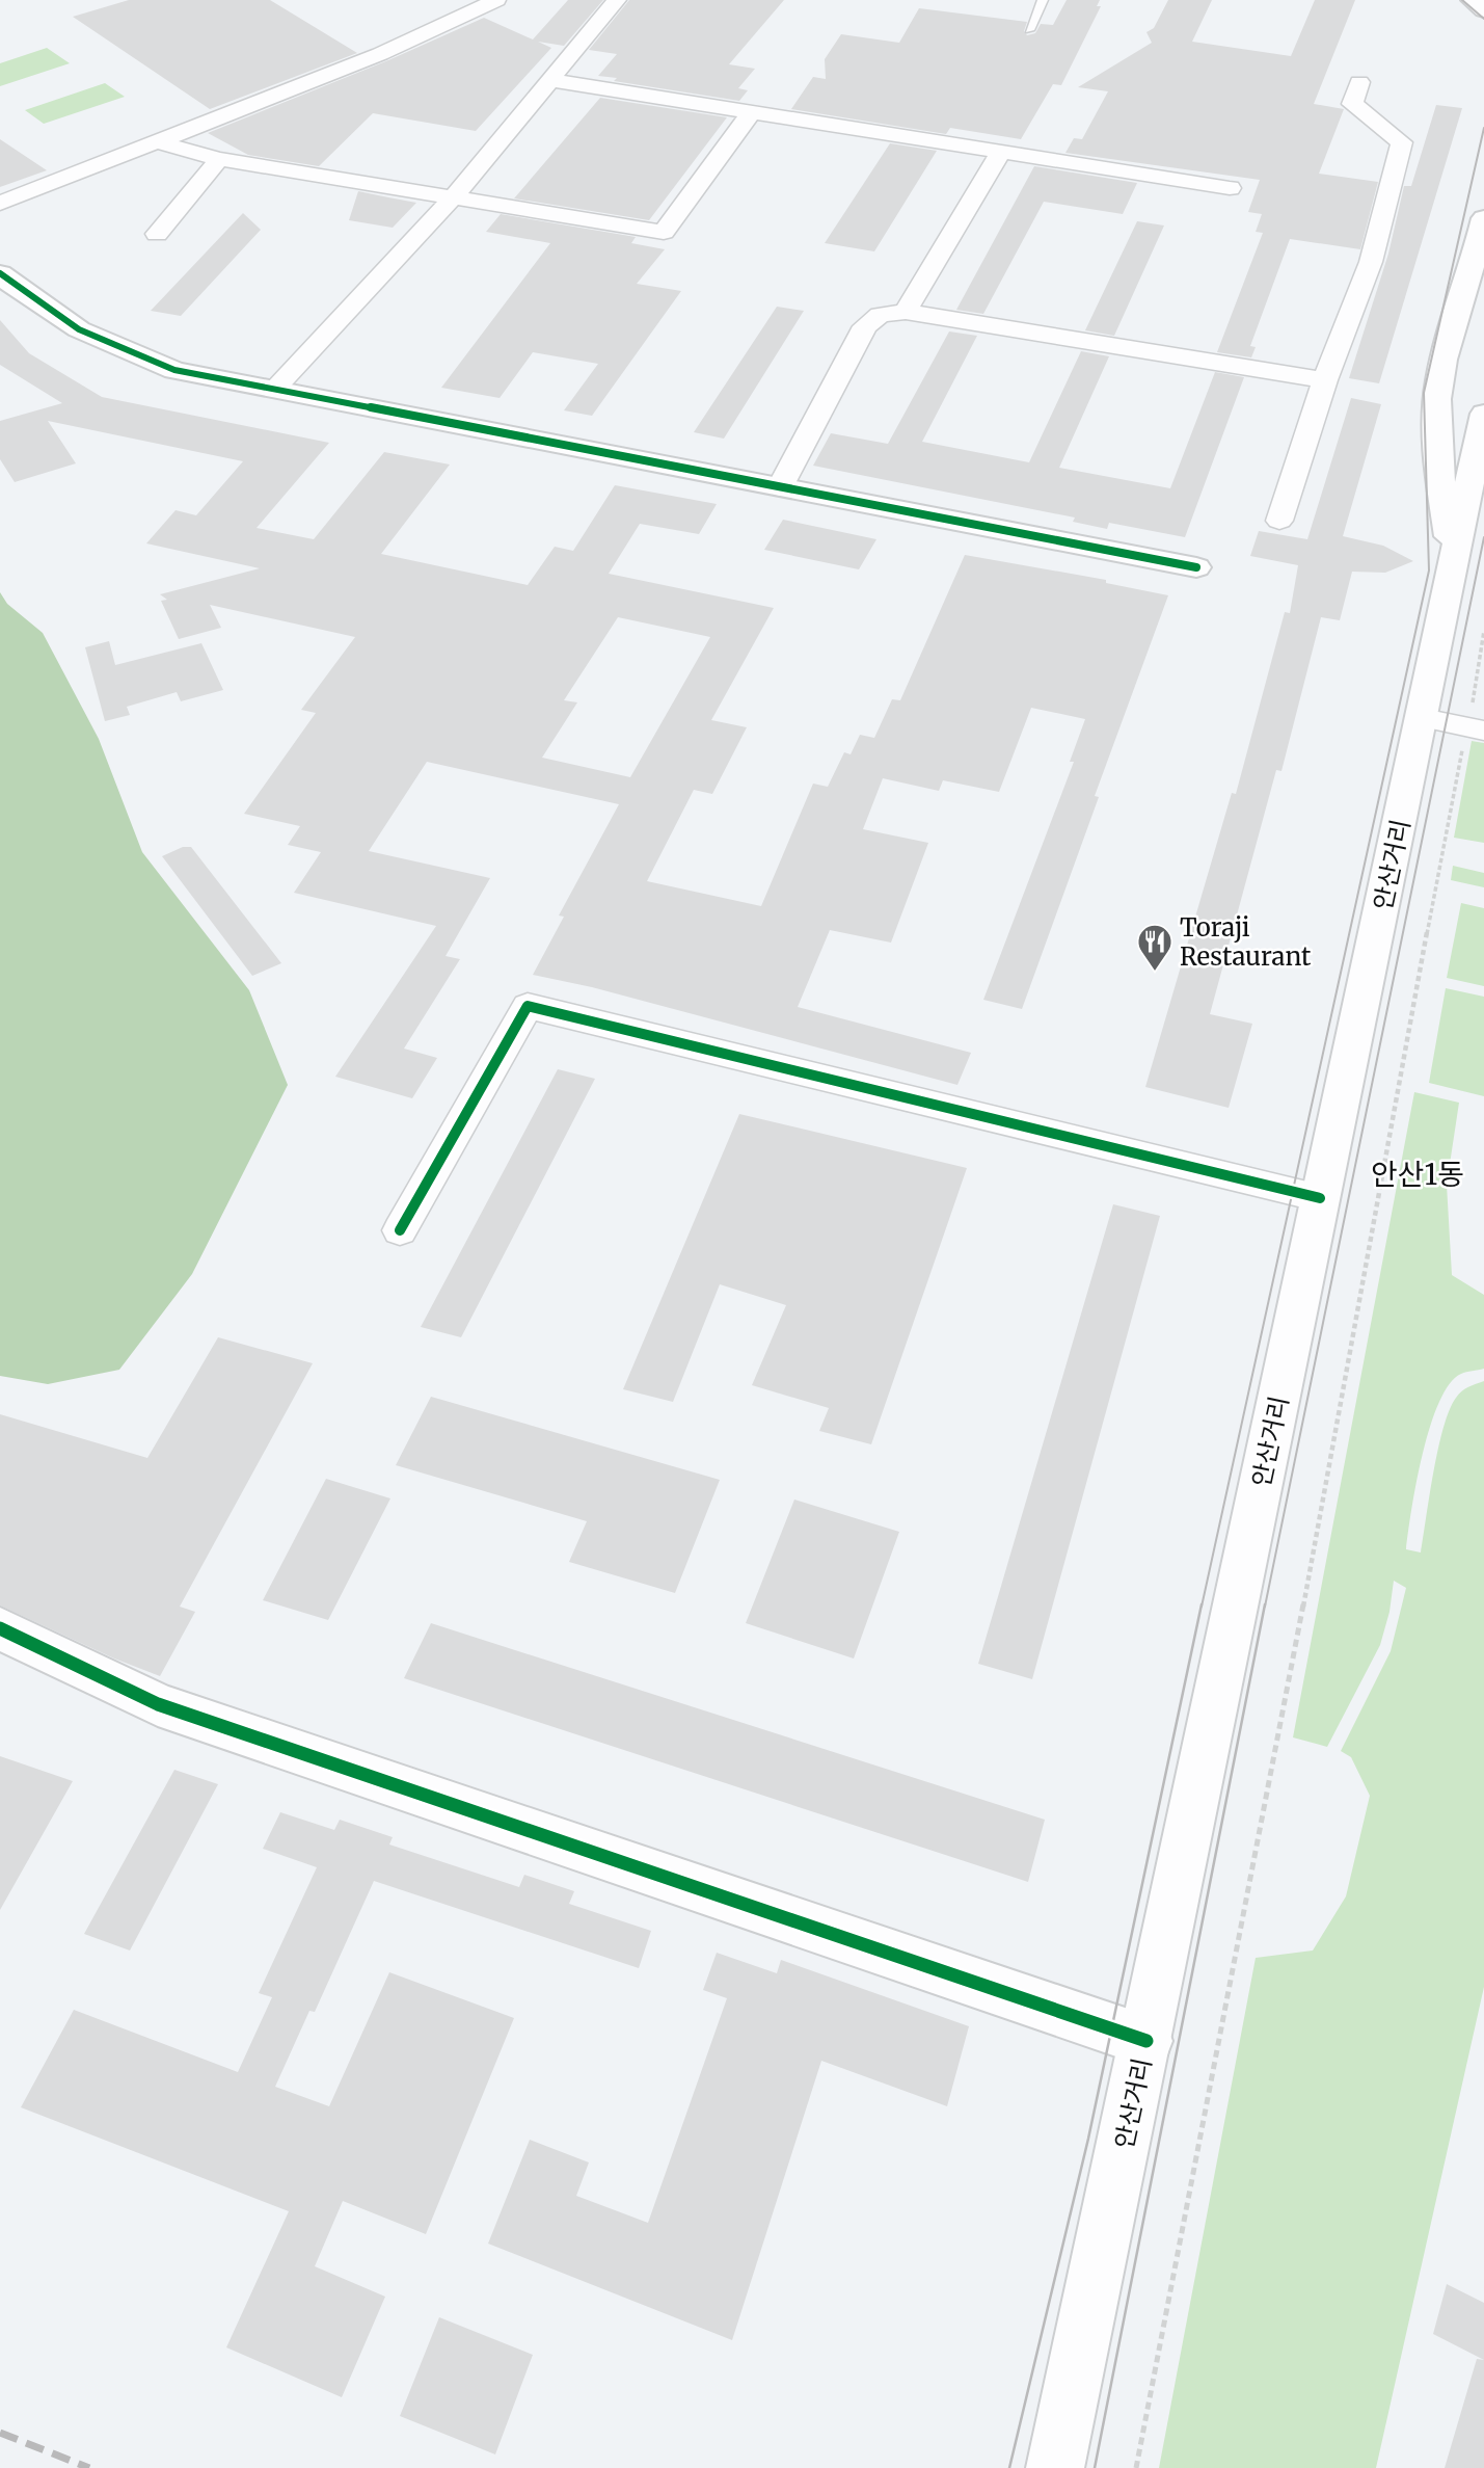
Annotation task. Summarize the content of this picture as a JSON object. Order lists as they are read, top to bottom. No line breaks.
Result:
{"streets":{"main road":["안산거리"]},"districts":["안산1동"],"places":{"restaurant":["Toraji Restaurant"]}}
